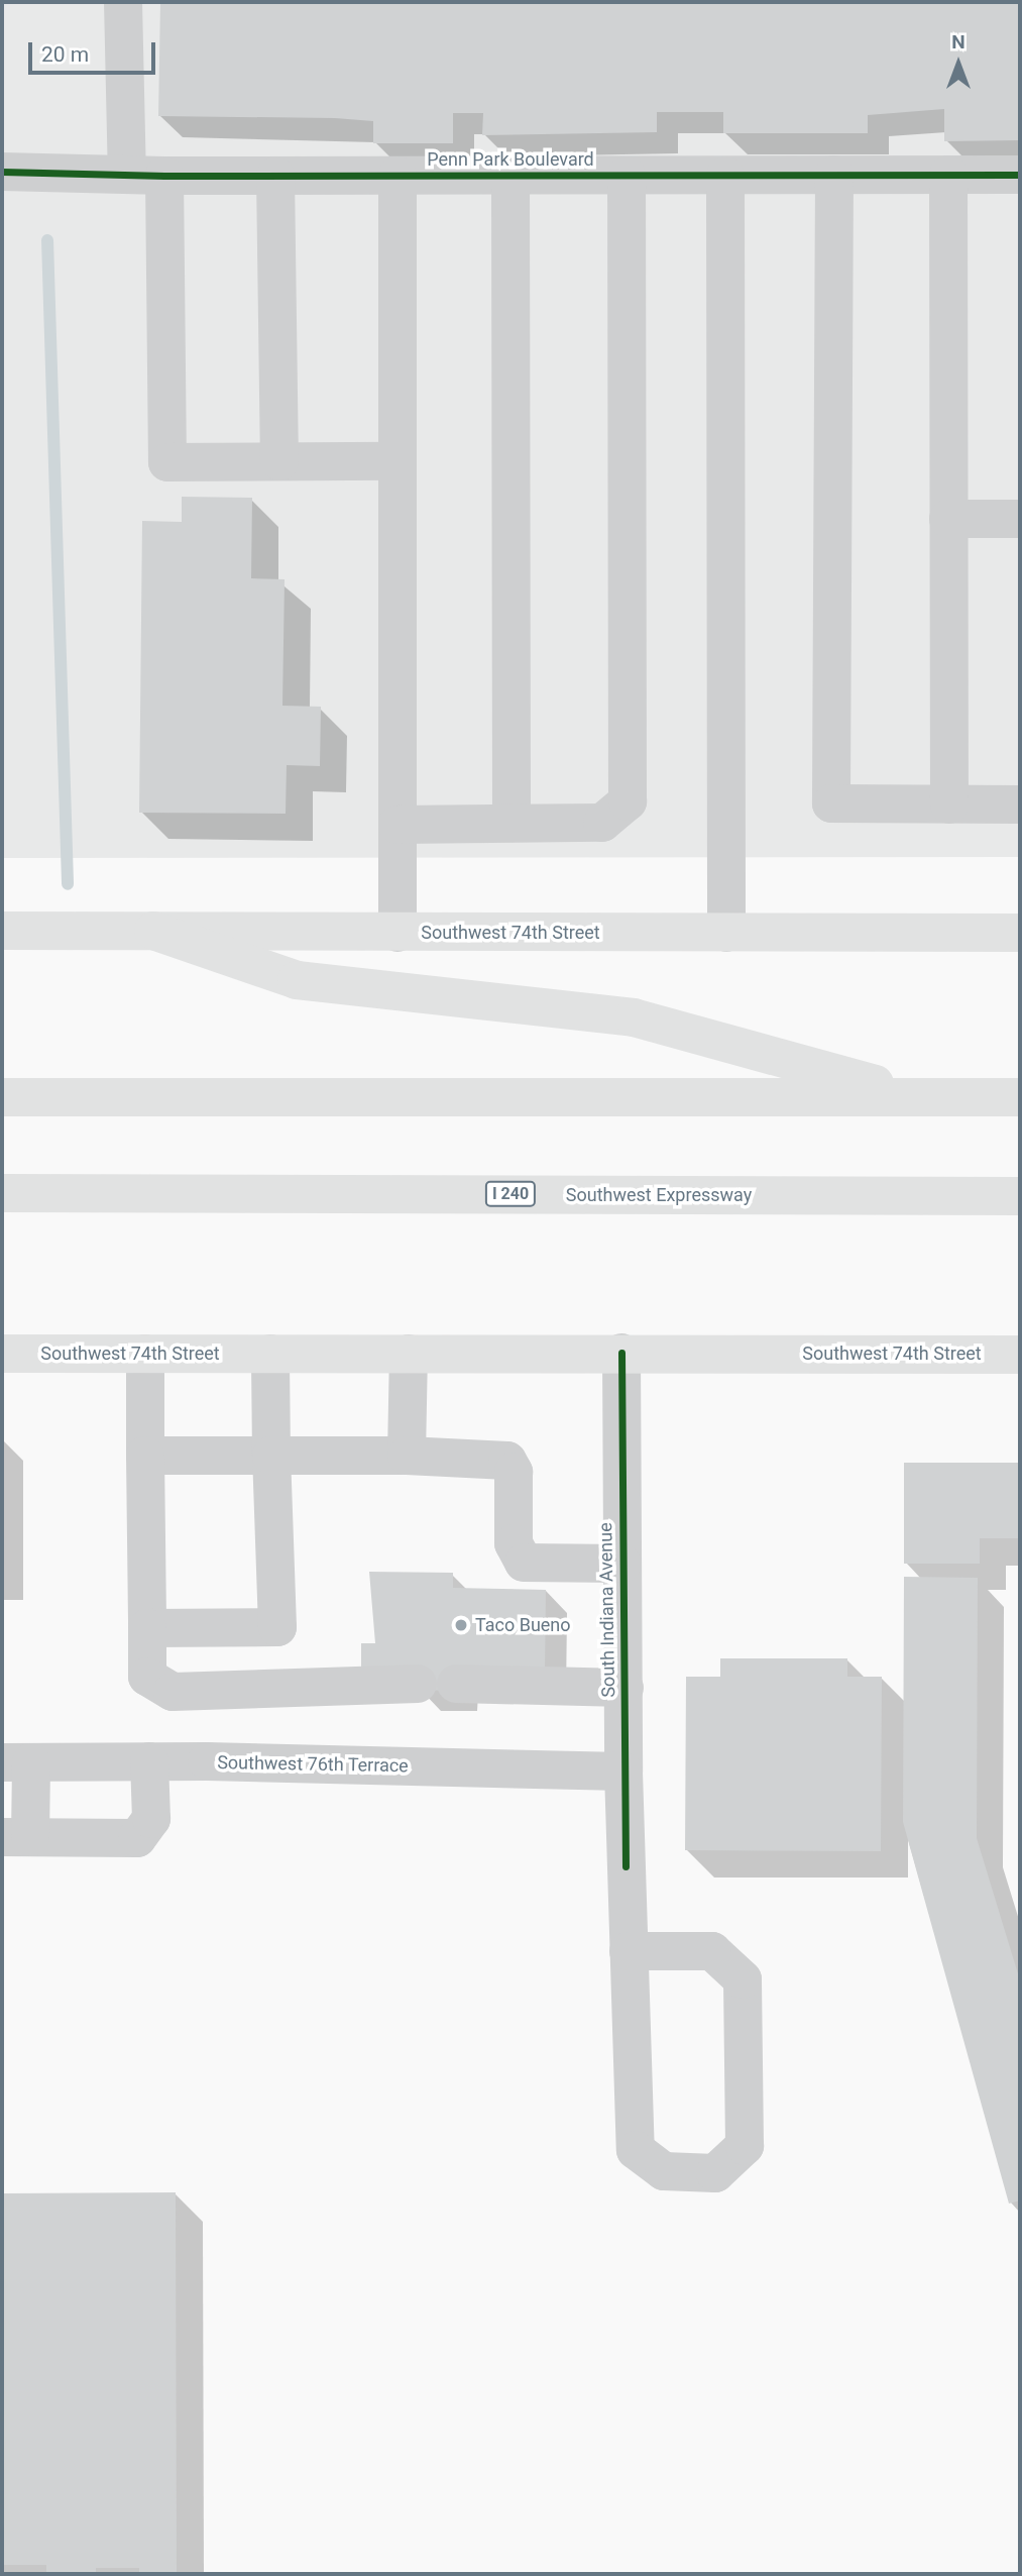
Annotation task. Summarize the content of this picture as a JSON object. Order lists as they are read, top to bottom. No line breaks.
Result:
{"streets":{"main road":["Southwest 74th Street","I 240","Southwest Expressway"],"street":["Penn Park Boulevard","South Indiana Avenue","Southwest 76th Terrace"]},"crossings":[["Southwest 74th Street","South Indiana Avenue"],["South Indiana Avenue","Southwest 76th Terrace"]],"places":["Taco Bueno"],"scale_bar":"20 m","north":"top"}
